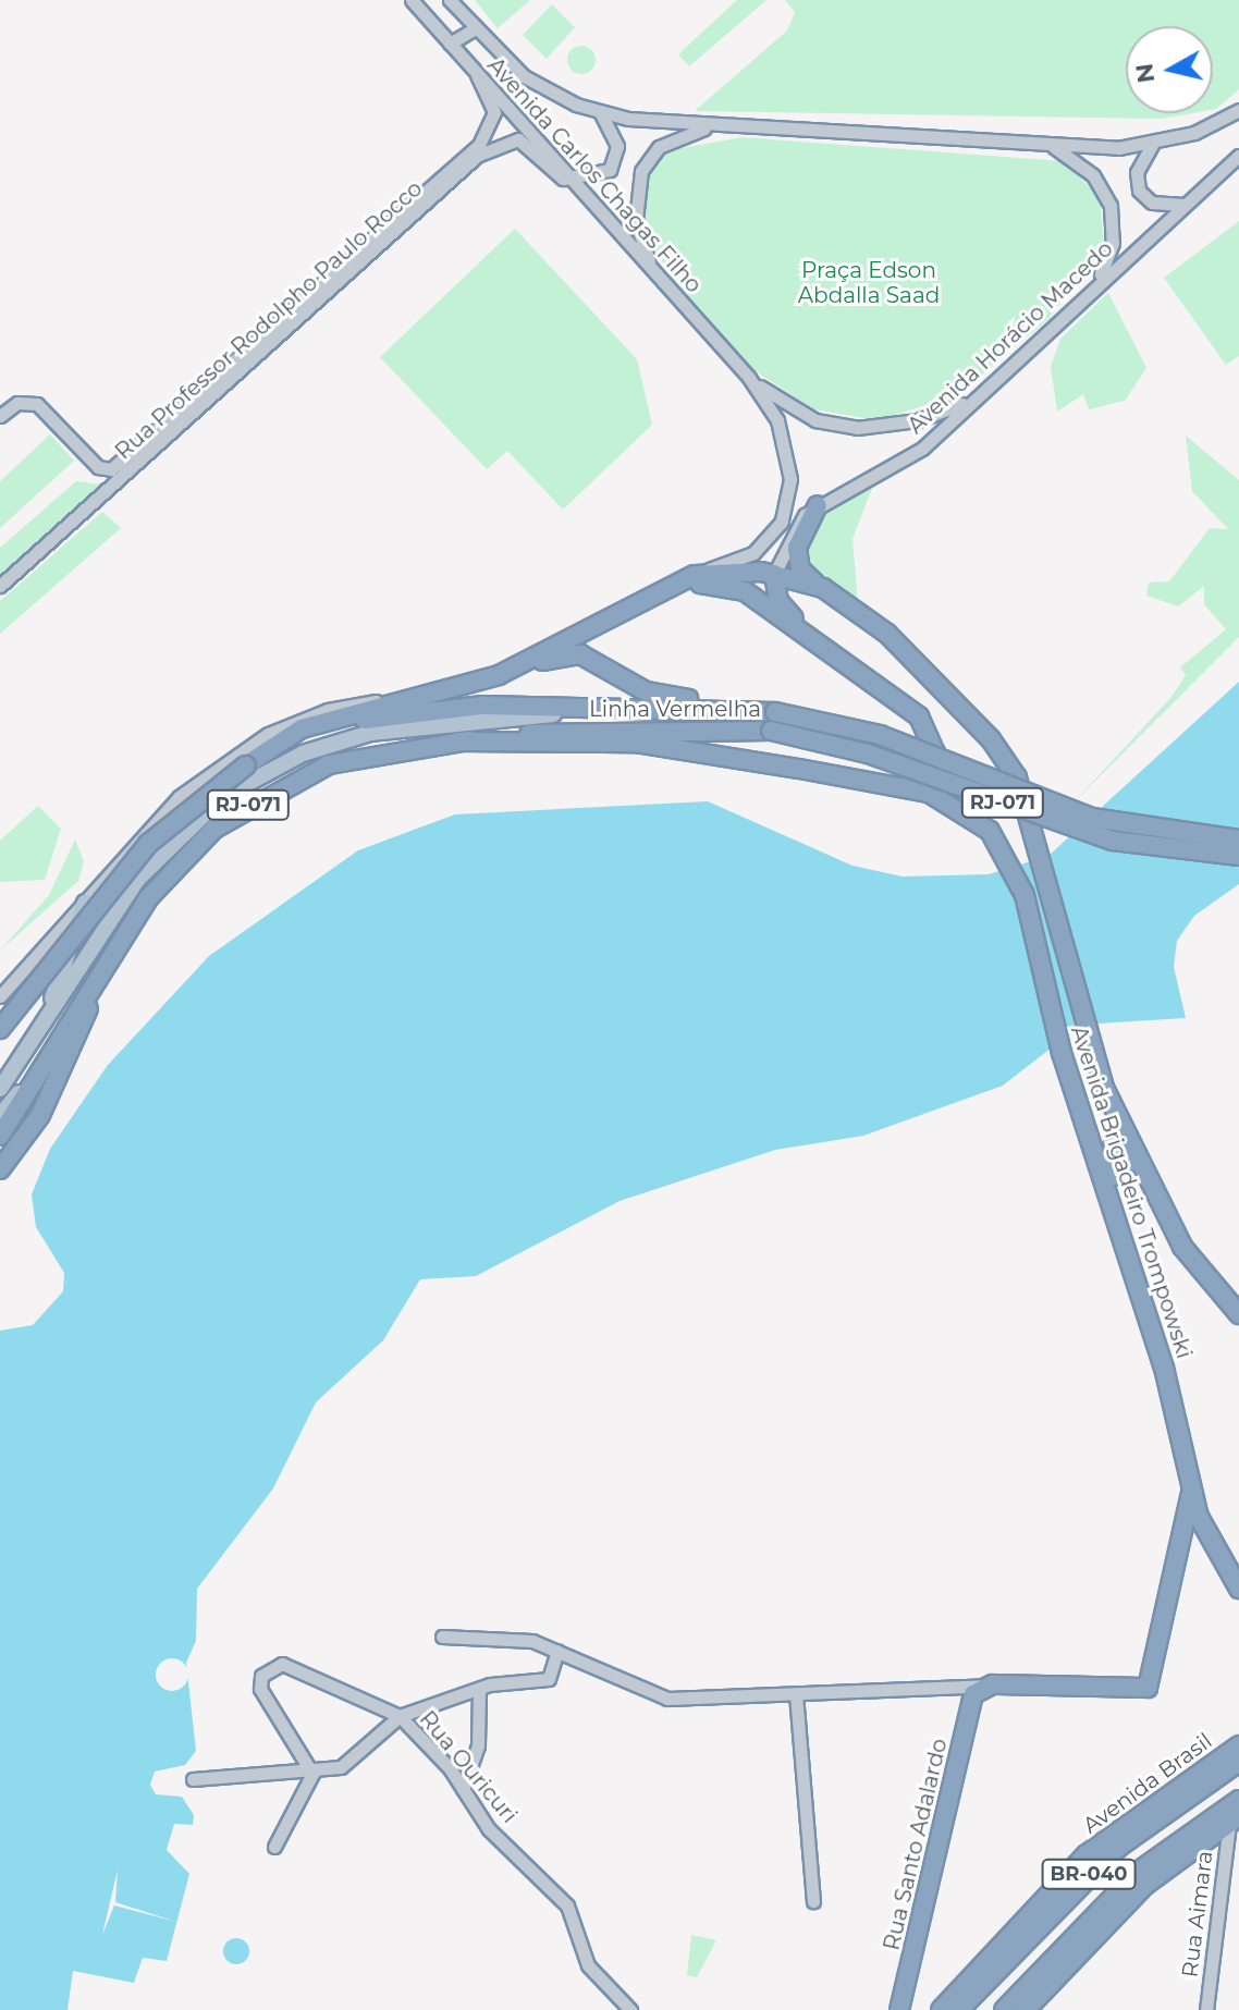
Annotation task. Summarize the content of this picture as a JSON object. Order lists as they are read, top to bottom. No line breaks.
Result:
{"streets":{"highway":["Linha Vermelha","RJ-071","Avenida Brigadeiro Trompowski","Avenida Brasil","Rua Santo Adalardo","BR-040"],"street":["Avenida Carlos Chagas Filho","Rua Professor Rodolpho Paulo Rocco","Avenida Horácio Macedo","Rua Ouricuri","Rua Aimara"]},"crossings":[["Avenida Carlos Chagas Filho","Rua Professor Rodolpho Paulo Rocco"],["Avenida Carlos Chagas Filho","Avenida Horácio Macedo"],["Avenida Carlos Chagas Filho","Avenida Brigadeiro Trompowski"],["Avenida Horácio Macedo","Avenida Brigadeiro Trompowski"],["Linha Vermelha","Avenida Brigadeiro Trompowski"]],"parks":["Praça Edson Abdalla Saad"],"north":"left"}
